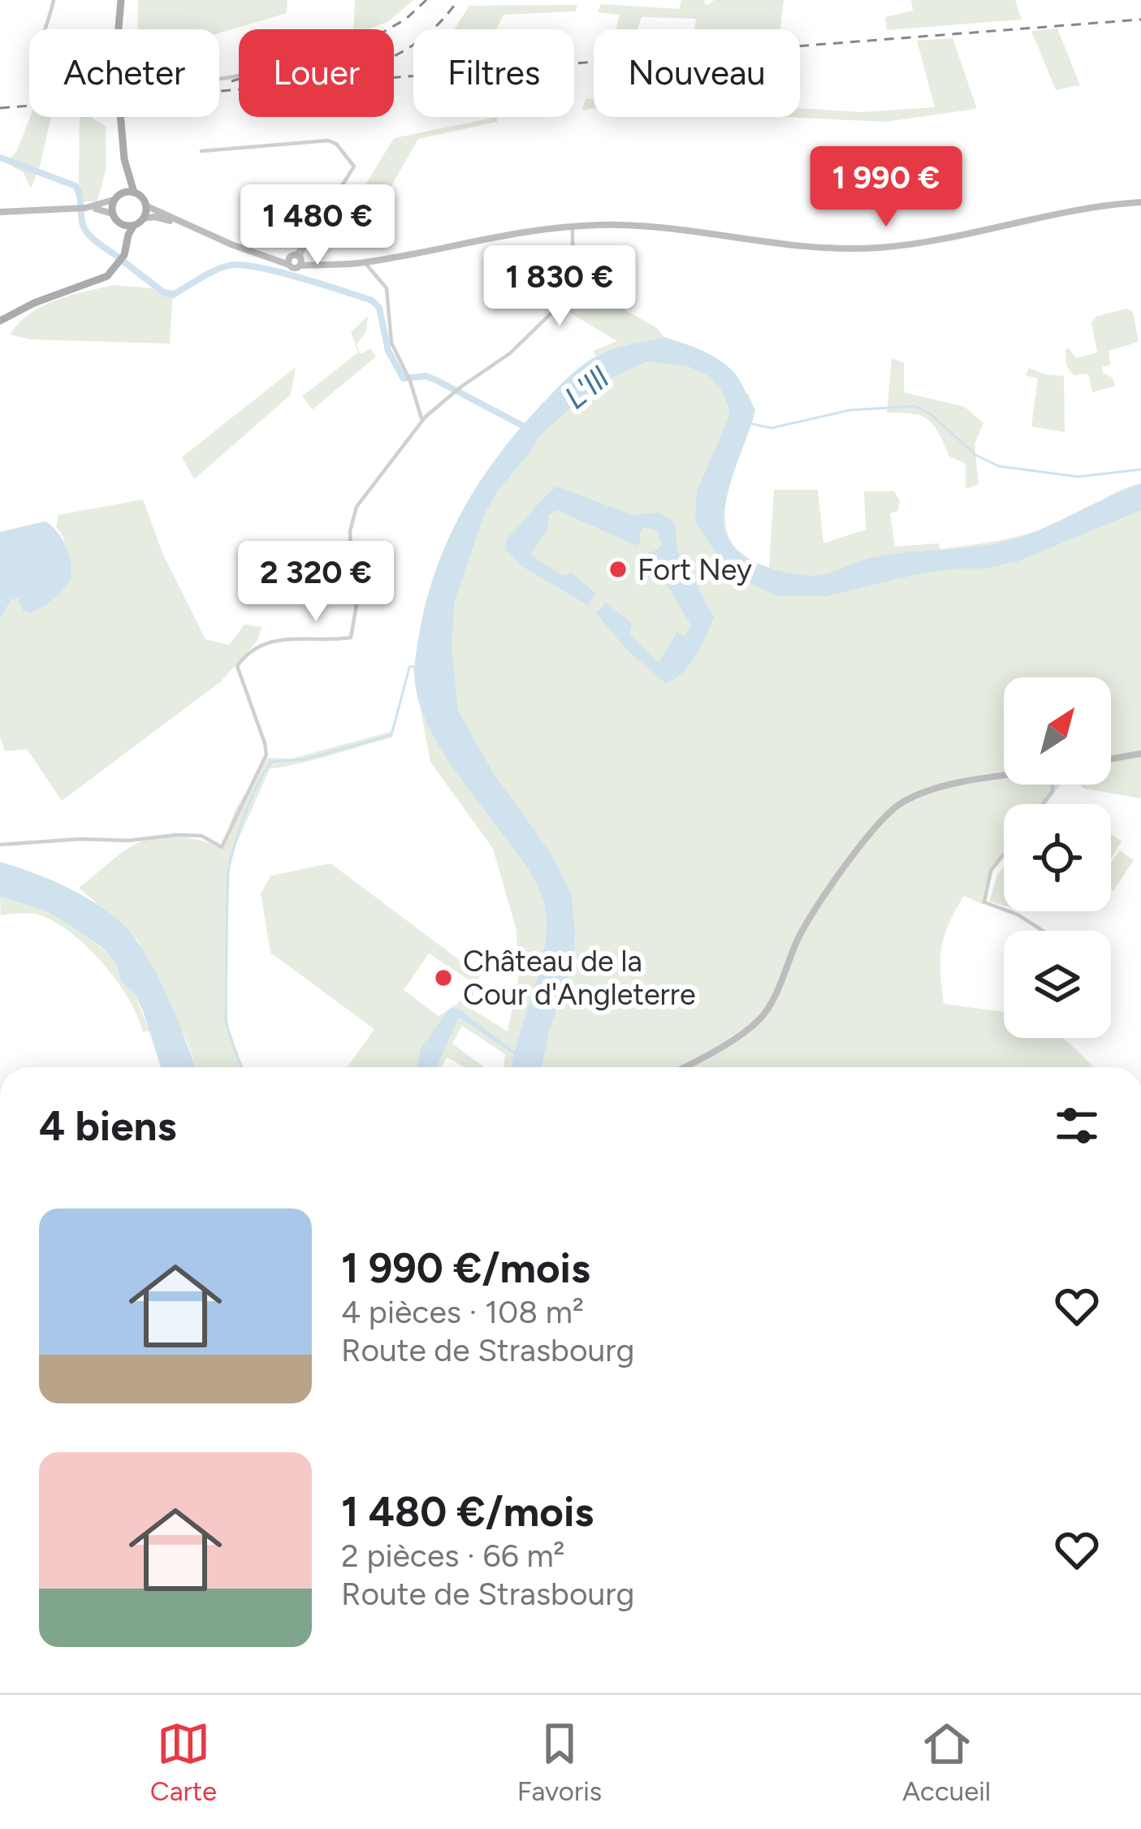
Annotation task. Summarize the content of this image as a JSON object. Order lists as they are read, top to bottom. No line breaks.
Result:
{"water":["L'Ill"],"places":["Fort Ney","Château de la Cour d'Angleterre"],"north":"top right","page":{"chip":["Acheter","Louer","Filtres","Nouveau"],"price":["1 990 €","1 480 €","1 830 €","2 320 €"],"heading":"4 biens","list":[{"name":"1 990 €/mois","note":"4 pièces · 108 m² · Route de Strasbourg"},{"name":"1 480 €/mois","note":"2 pièces · 66 m² · Route de Strasbourg"}],"tabs":["Carte","Favoris","Accueil"]}}
